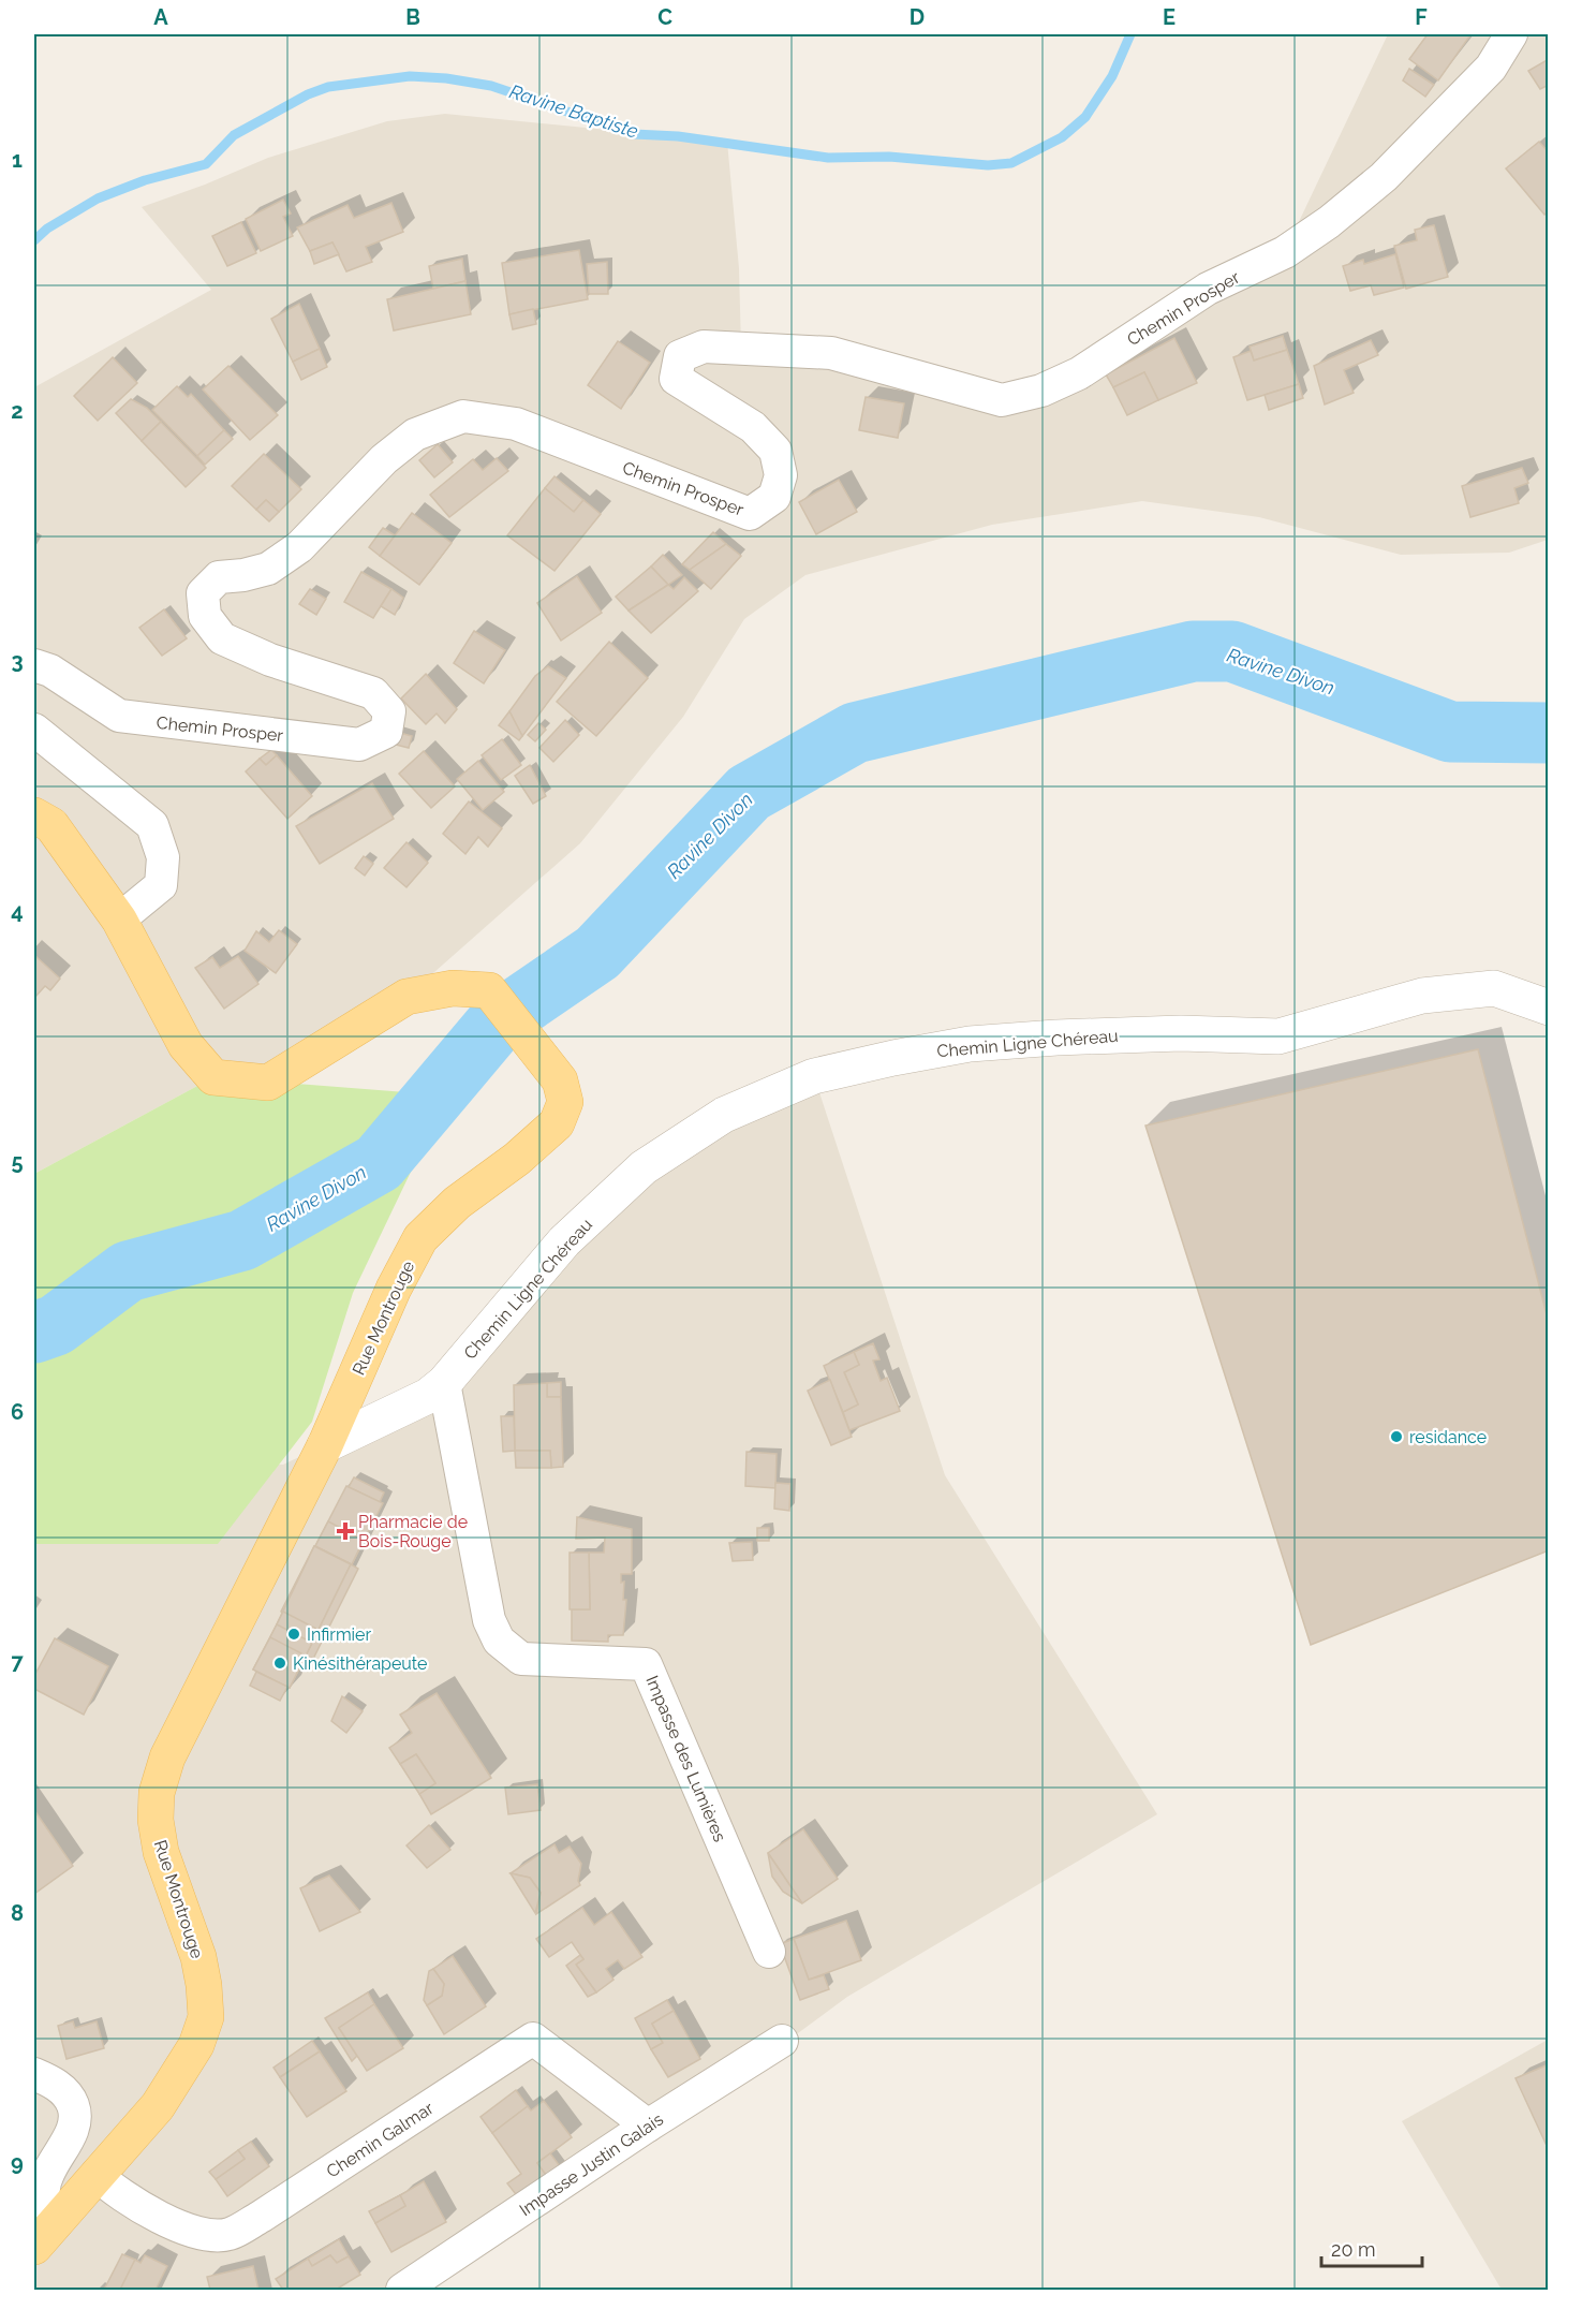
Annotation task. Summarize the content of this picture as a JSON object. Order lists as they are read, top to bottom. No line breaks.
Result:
{"streets":{"main road":["Rue Montrouge"],"street":["Chemin Prosper","Chemin Ligne Chéreau","Impasse des Lumières","Chemin Galmar","Impasse Justin Galais"]},"crossings":[["Chemin Ligne Chéreau","Rue Montrouge"],["Chemin Ligne Chéreau","Impasse des Lumières"],["Rue Montrouge","Chemin Galmar"],["Chemin Galmar","Impasse Justin Galais"]],"water":["Ravine Baptiste","Ravine Divon"],"places":{"other":["residance","Infirmier","Kinésithérapeute"],"health":["Pharmacie de Bois-Rouge"]},"scale_bar":"20 m","grid":{"columns":["A","B","C","D","E","F"],"rows":["1","2","3","4","5","6","7","8","9"]}}
